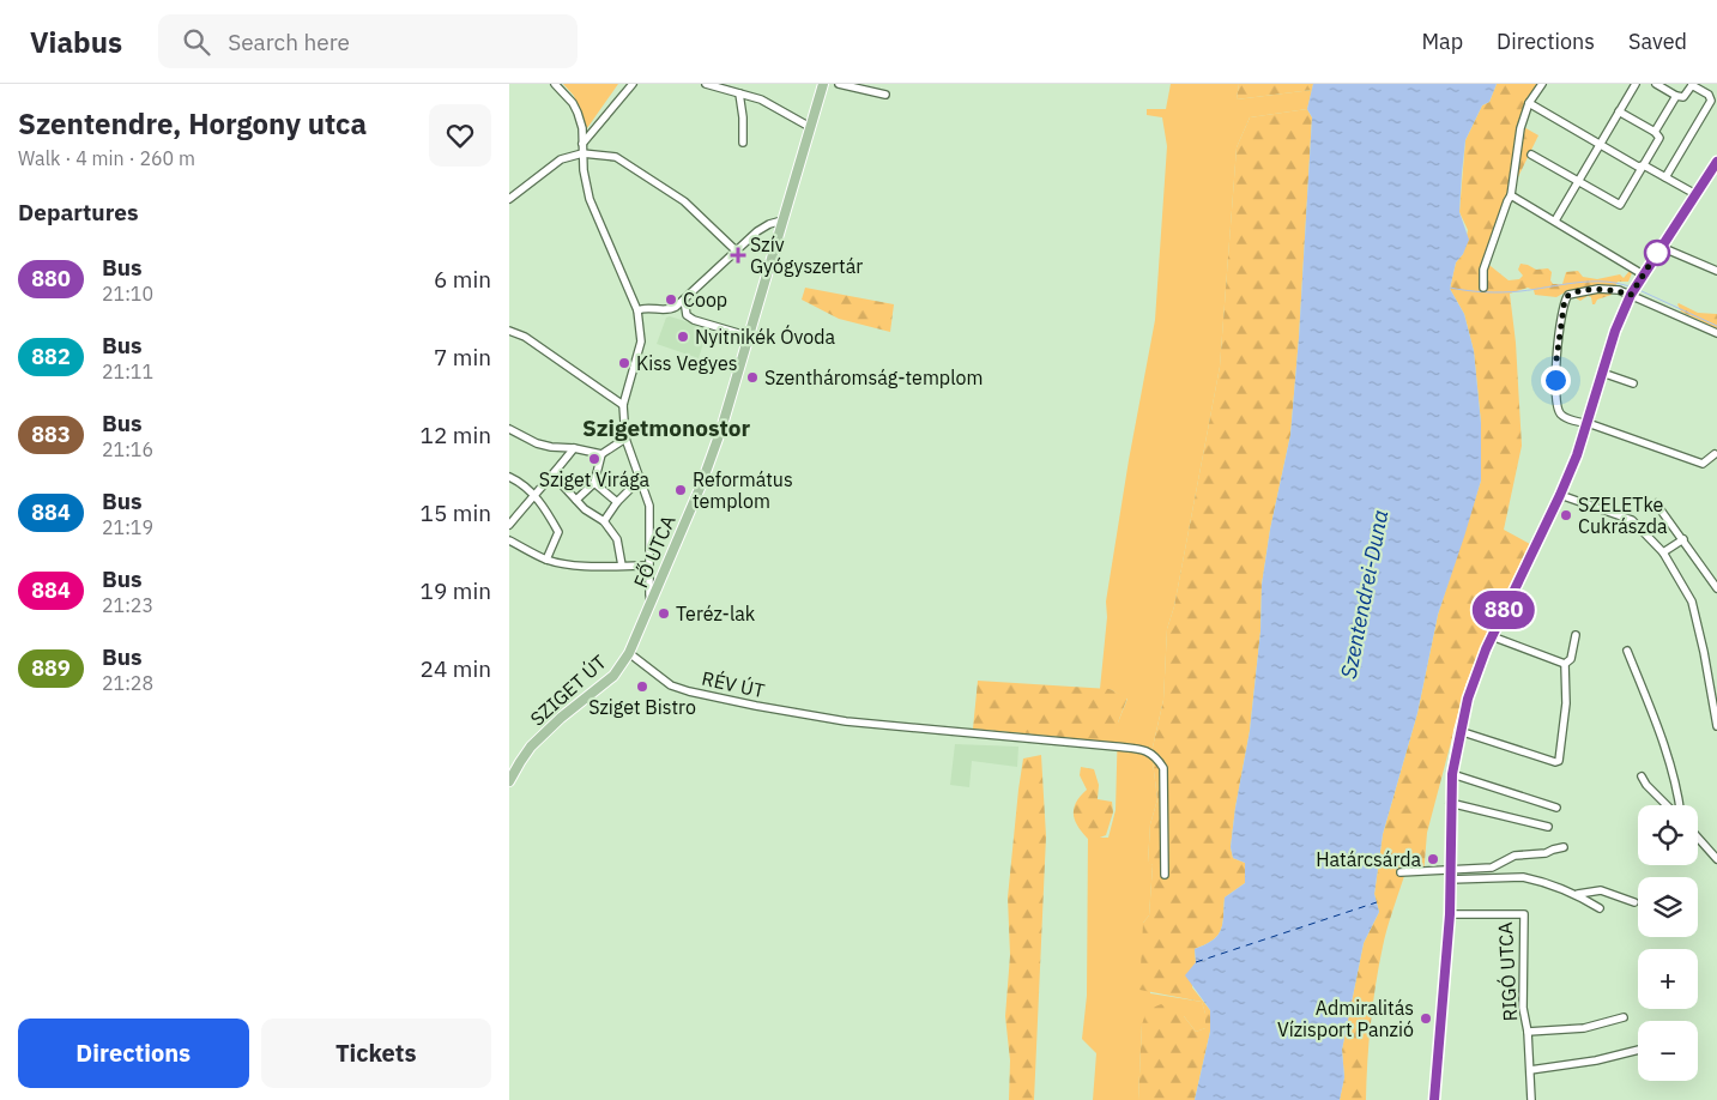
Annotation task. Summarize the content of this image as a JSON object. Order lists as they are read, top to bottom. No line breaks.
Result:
{"streets":{"main road":["FŐ UTCA","SZIGET ÚT"],"street":["RÉV ÚT","RIGÓ UTCA"]},"crossings":[["FŐ UTCA","RÉV ÚT"],["FŐ UTCA","SZIGET ÚT"],["RÉV ÚT","SZIGET ÚT"]],"districts":["Szigetmonostor"],"water":["Szentendrei-Duna"],"places":{"health":["Szív Gyógyszertár"],"other":["Coop","Nyitnikék Óvoda","Kiss Vegyes","Szentháromság-templom","Sziget Virága","Református templom","SZELETke Cukrászda","Teréz-lak","Sziget Bistro","Határcsárda","Admiralitás Vízisport Panzió"]},"lines":["bus line 880"],"page":{"header":"Viabus","search":"Search here","nav":["Map","Directions","Saved"],"heading":[["Szentendre, Horgony utca","Walk · 4 min · 260 m"],"Departures"],"on_map":"880","list":[{"mark":"880","name":"Bus","note":"21:10","value":"6 min"},{"mark":"882","name":"Bus","note":"21:11","value":"7 min"},{"mark":"883","name":"Bus","note":"21:16","value":"12 min"},{"mark":"884","name":"Bus","note":"21:19","value":"15 min"},{"mark":"884","name":"Bus","note":"21:23","value":"19 min"},{"mark":"889","name":"Bus","note":"21:28","value":"24 min"}],"map_buttons":["+","−"],"buttons":["Directions","Tickets"]}}
